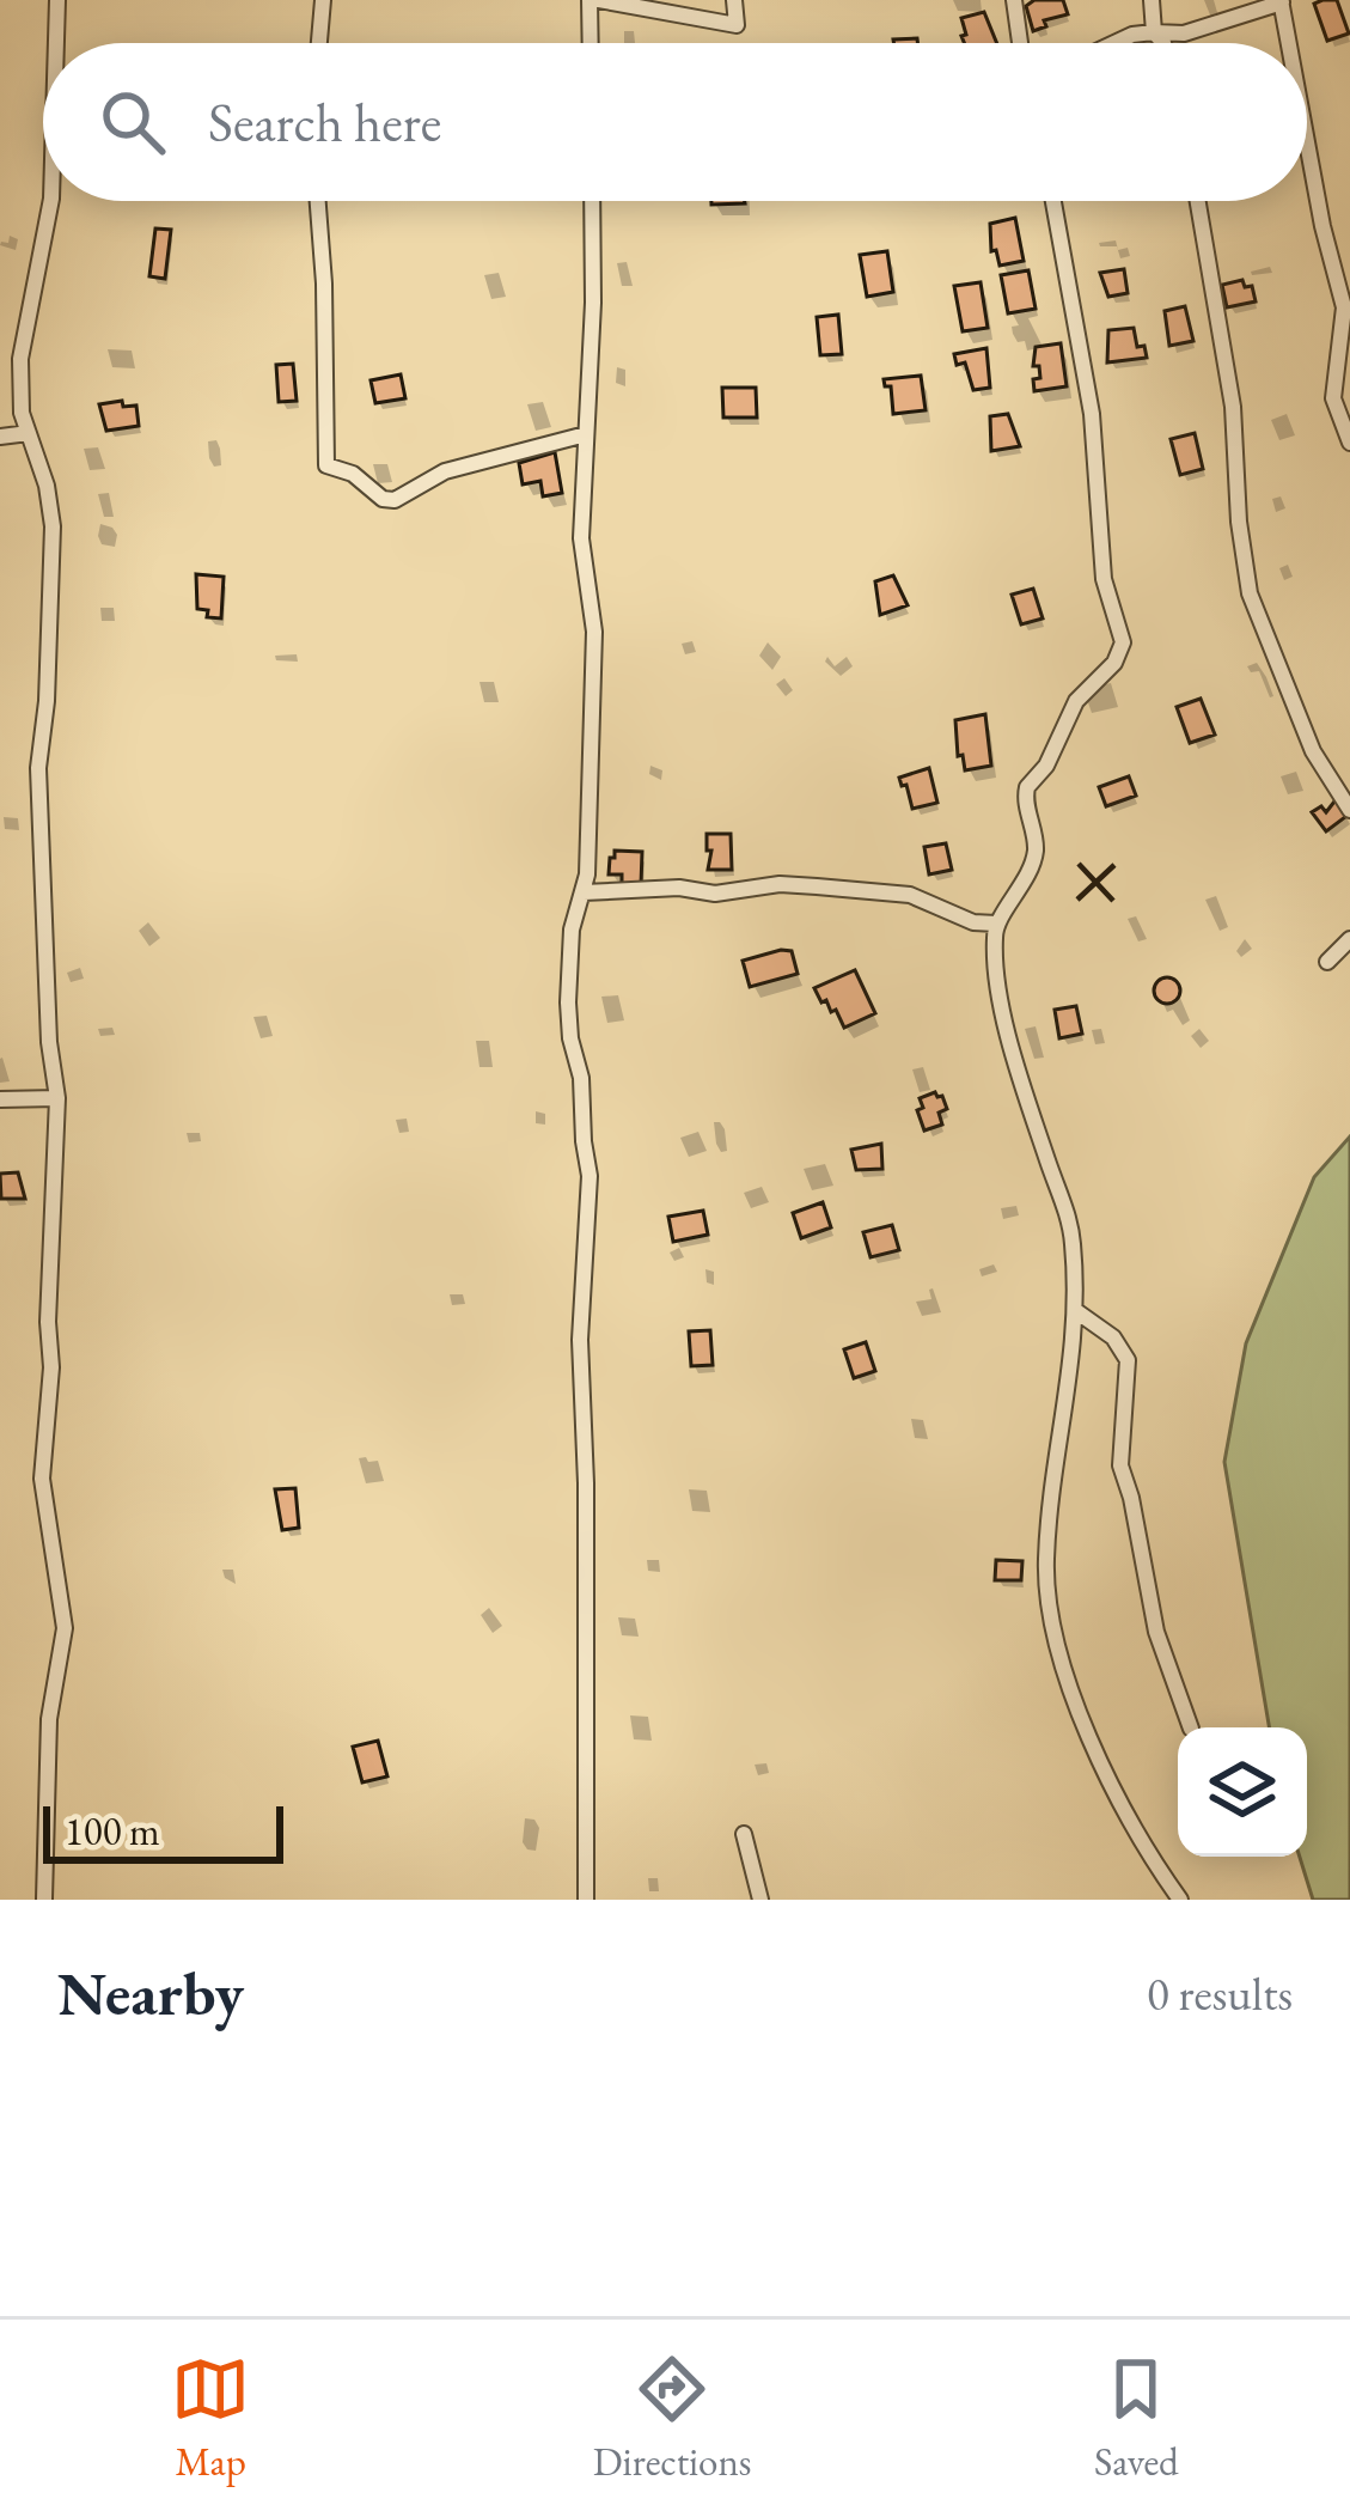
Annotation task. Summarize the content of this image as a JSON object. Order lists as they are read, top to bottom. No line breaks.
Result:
{"scale_bar":"100 m","page":{"search":"Search here","scale":"100 m","heading":["Nearby","0 results"],"nav":["Map","Directions","Saved"]}}
